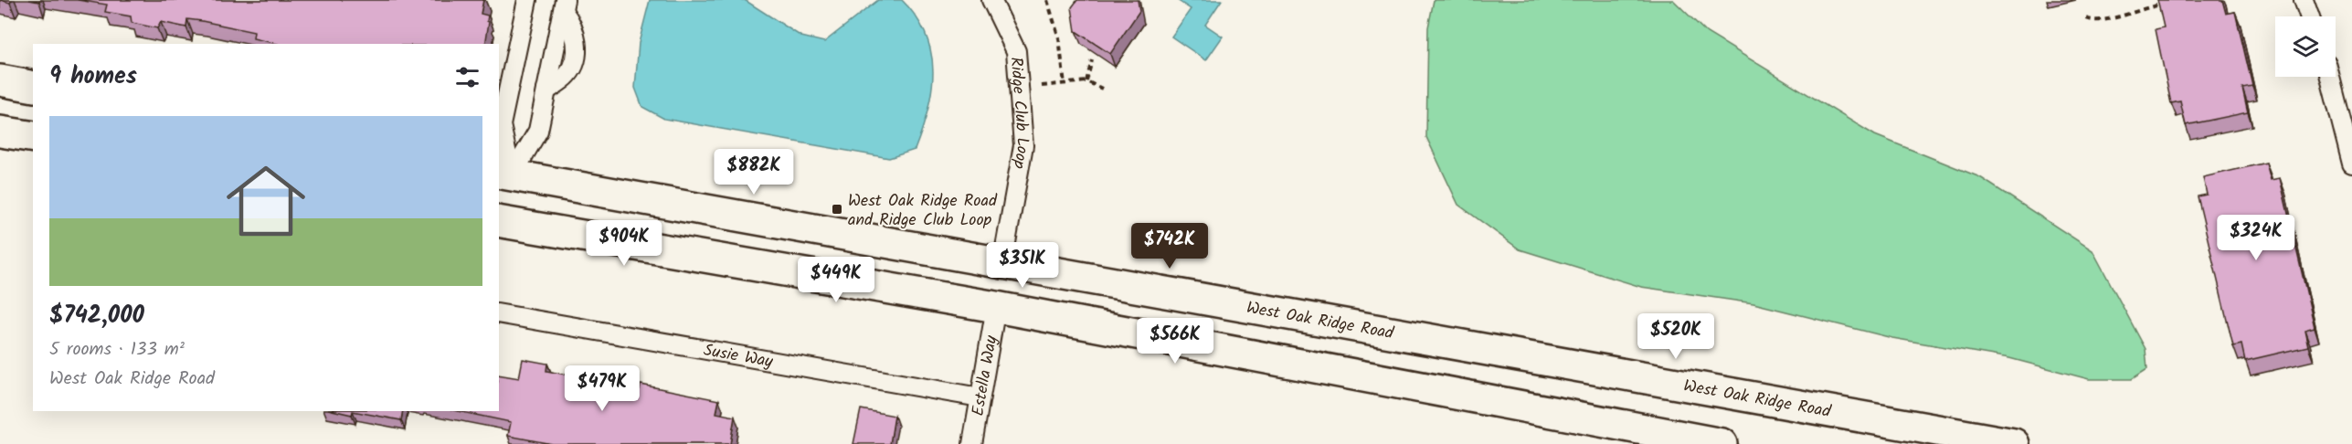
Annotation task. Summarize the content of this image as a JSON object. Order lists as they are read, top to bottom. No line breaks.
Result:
{"streets":{"street":["West Oak Ridge Road"],"lane":["Ridge Club Loop","Susie Way","Estella Way"]},"crossings":[["Ridge Club Loop","West Oak Ridge Road"],["Susie Way","Estella Way"]],"places":{"transit":["West Oak Ridge Road and Ridge Club Loop"]},"page":{"heading":"9 homes","list":[{"name":"$742,000","note":"5 rooms · 133 m² · West Oak Ridge Road"}],"price":["$882K","$324K","$904K","$742K","$351K","$449K","$520K","$566K","$479K"]}}
